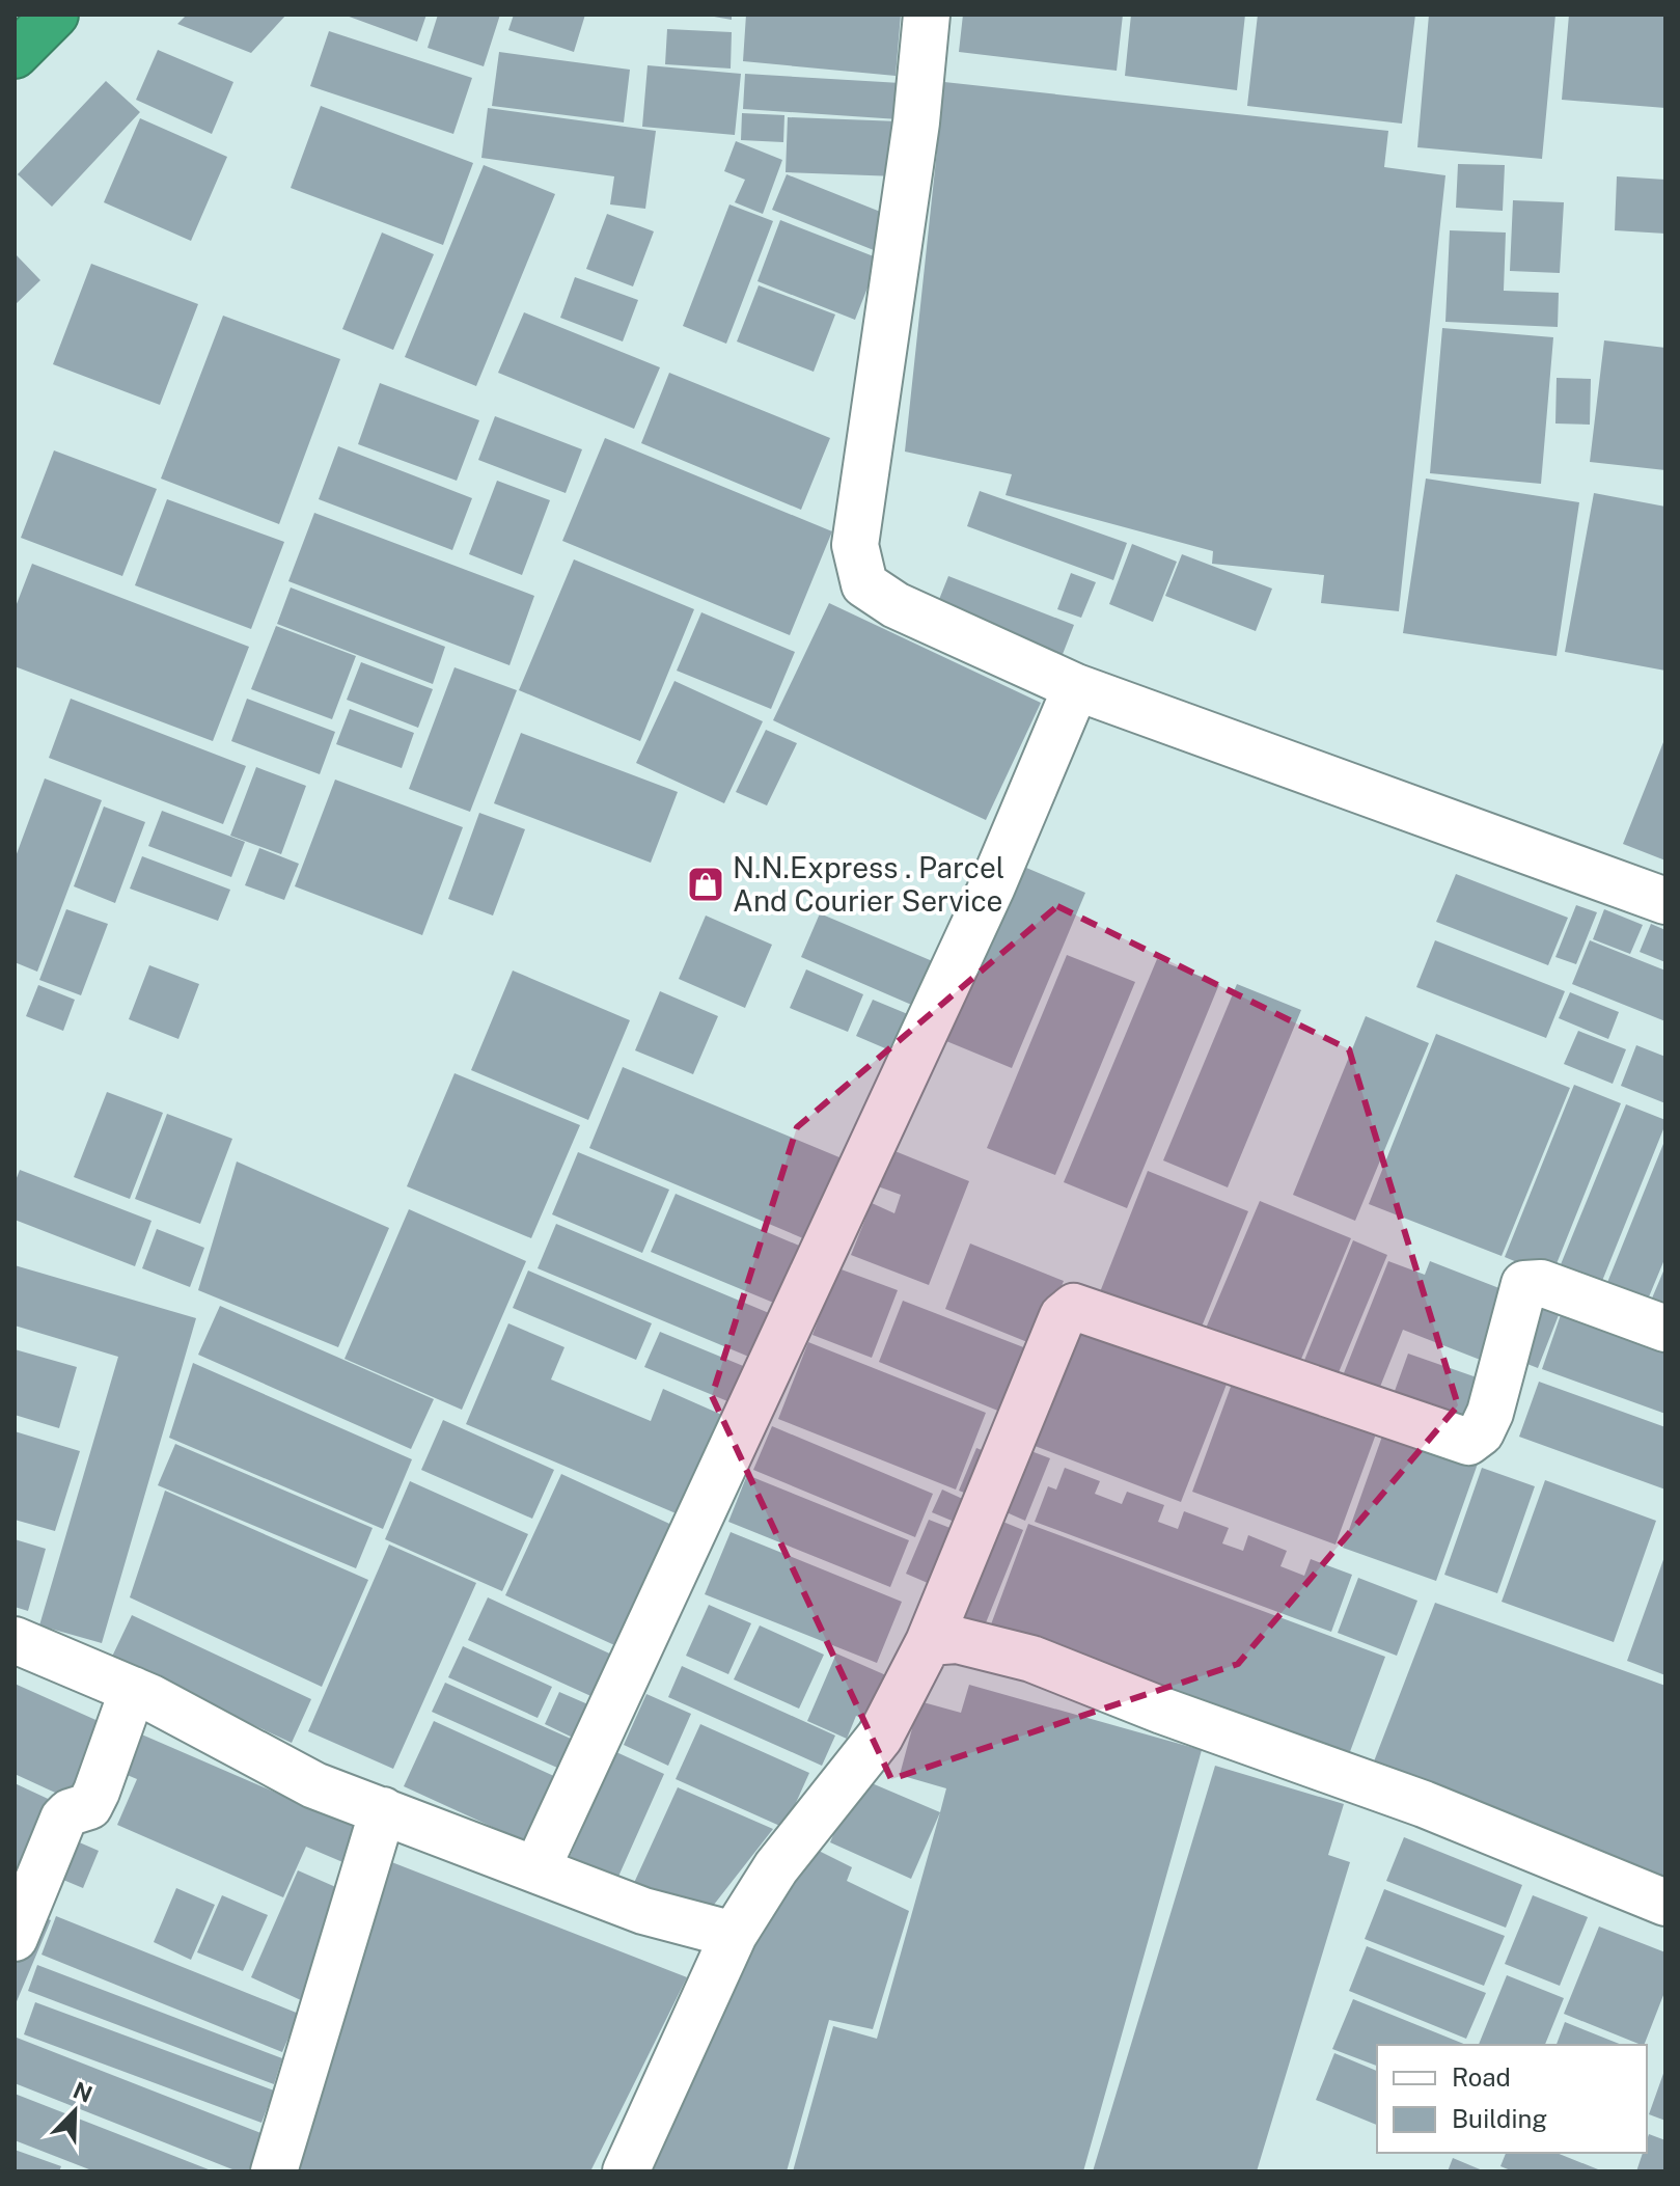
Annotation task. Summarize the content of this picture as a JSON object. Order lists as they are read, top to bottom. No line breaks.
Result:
{"places":{"shop":["N.N.Express . Parcel And Courier Service"]},"legend":["Road","Building"],"north":"top right"}
